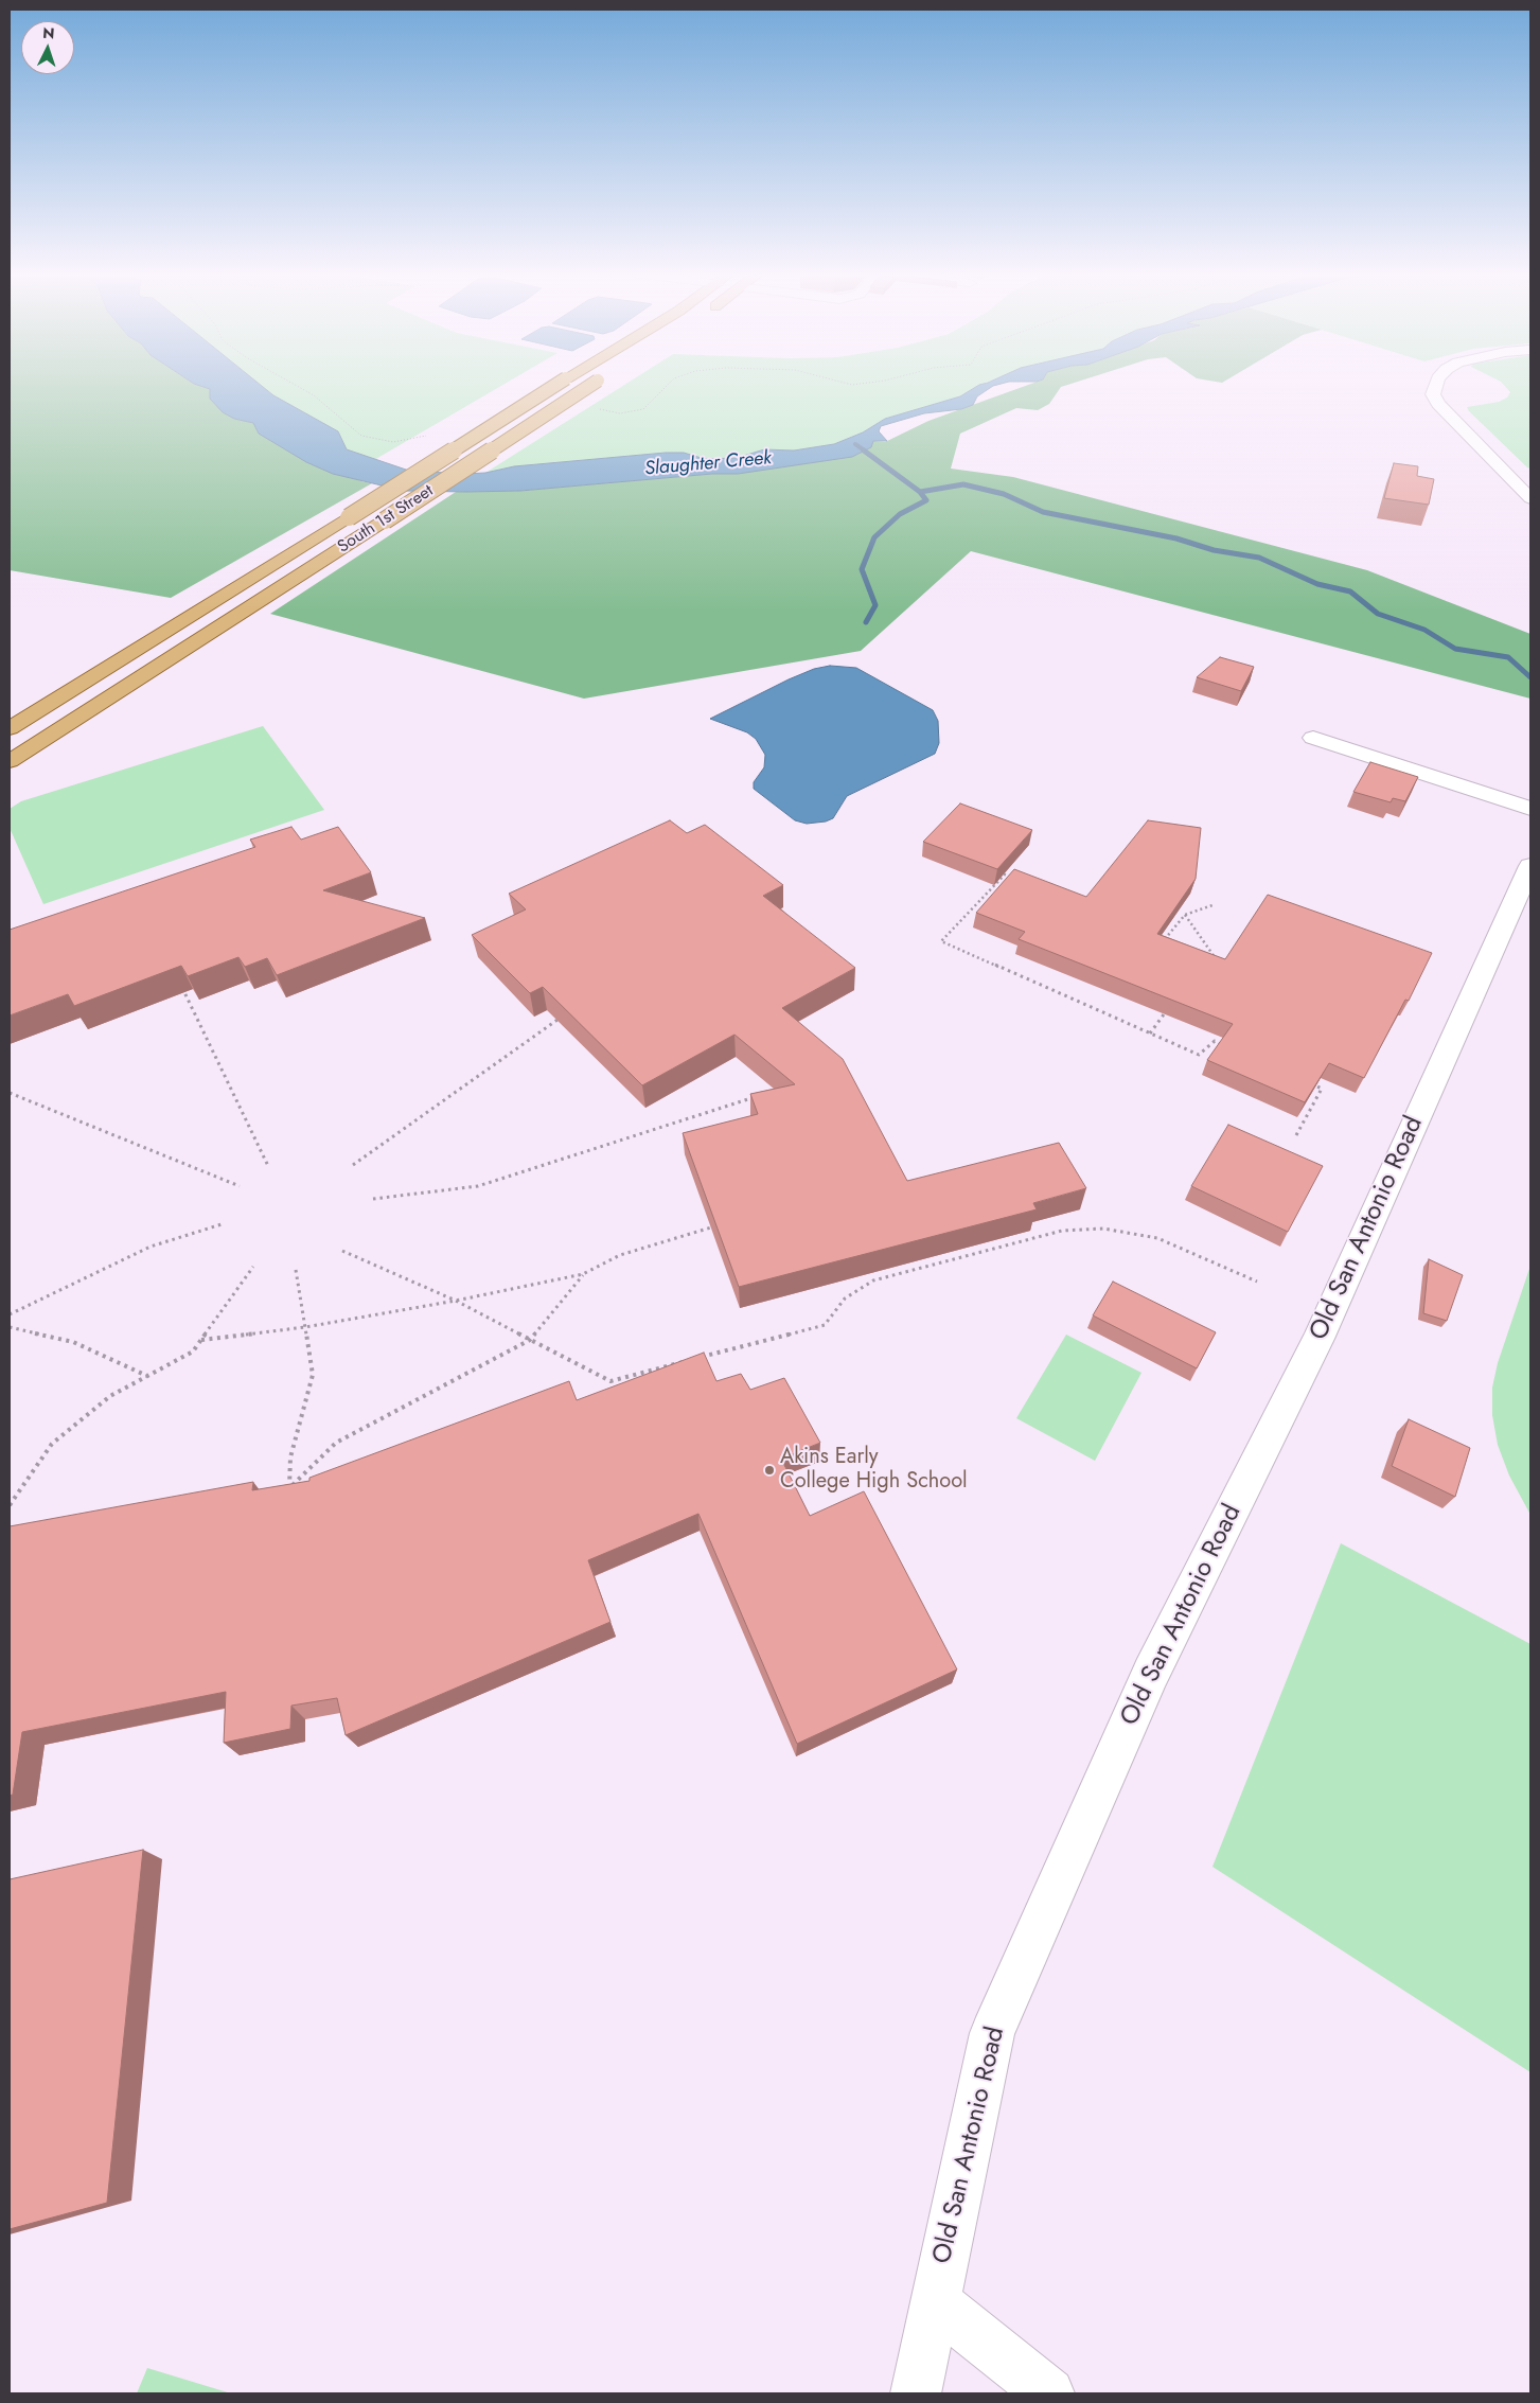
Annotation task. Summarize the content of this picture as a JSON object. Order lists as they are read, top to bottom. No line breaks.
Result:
{"streets":{"main road":["South 1st Street"],"street":["Old San Antonio Road"]},"water":["Slaughter Creek"],"places":["Akins Early College High School"],"north":"top"}
